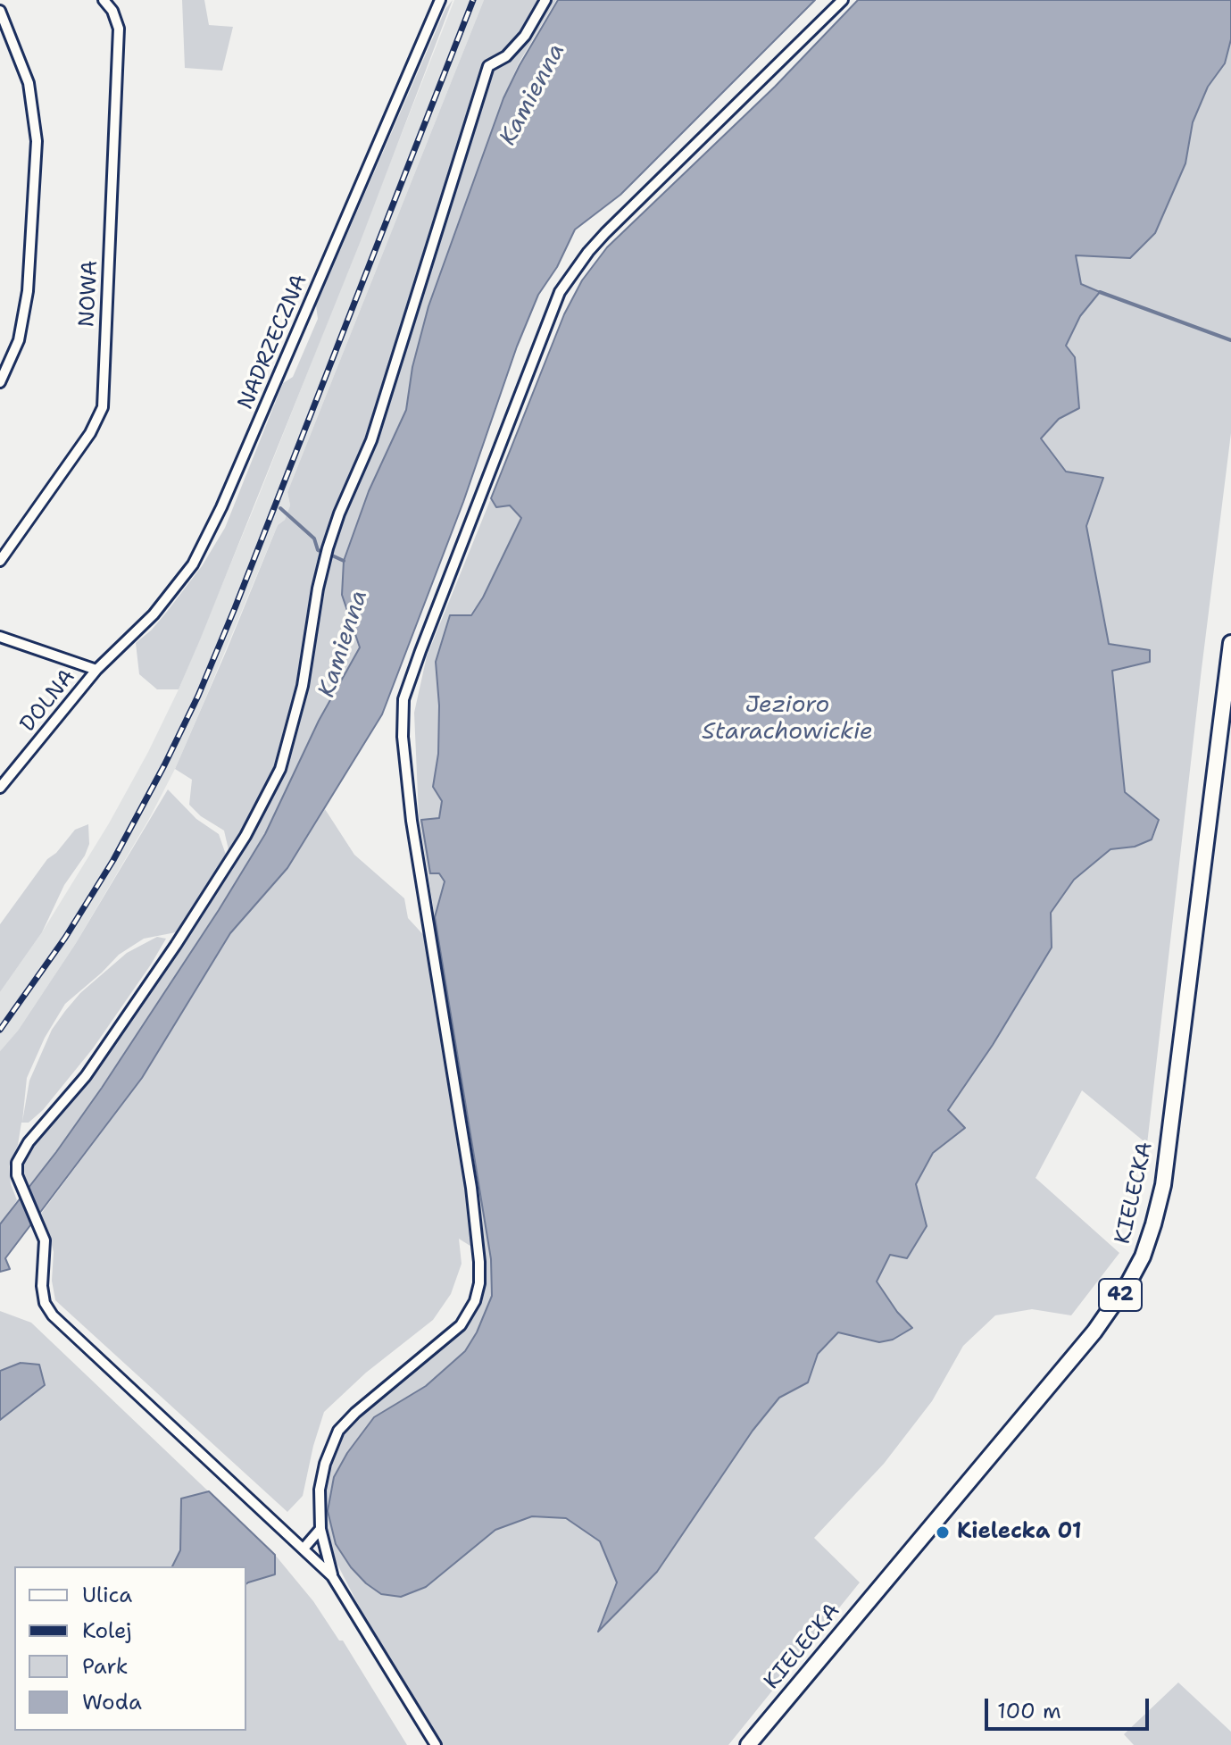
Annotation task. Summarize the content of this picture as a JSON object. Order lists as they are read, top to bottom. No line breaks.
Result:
{"streets":{"main road":["KIELECKA","42"],"street":["NOWA","NADRZECZNA","DOLNA"]},"crossings":[["NADRZECZNA","DOLNA"]],"water":["Kamienna","Jezioro Starachowickie"],"places":["Kielecka 01"],"legend":["Ulica","Kolej","Park","Woda"],"scale_bar":"100 m"}
